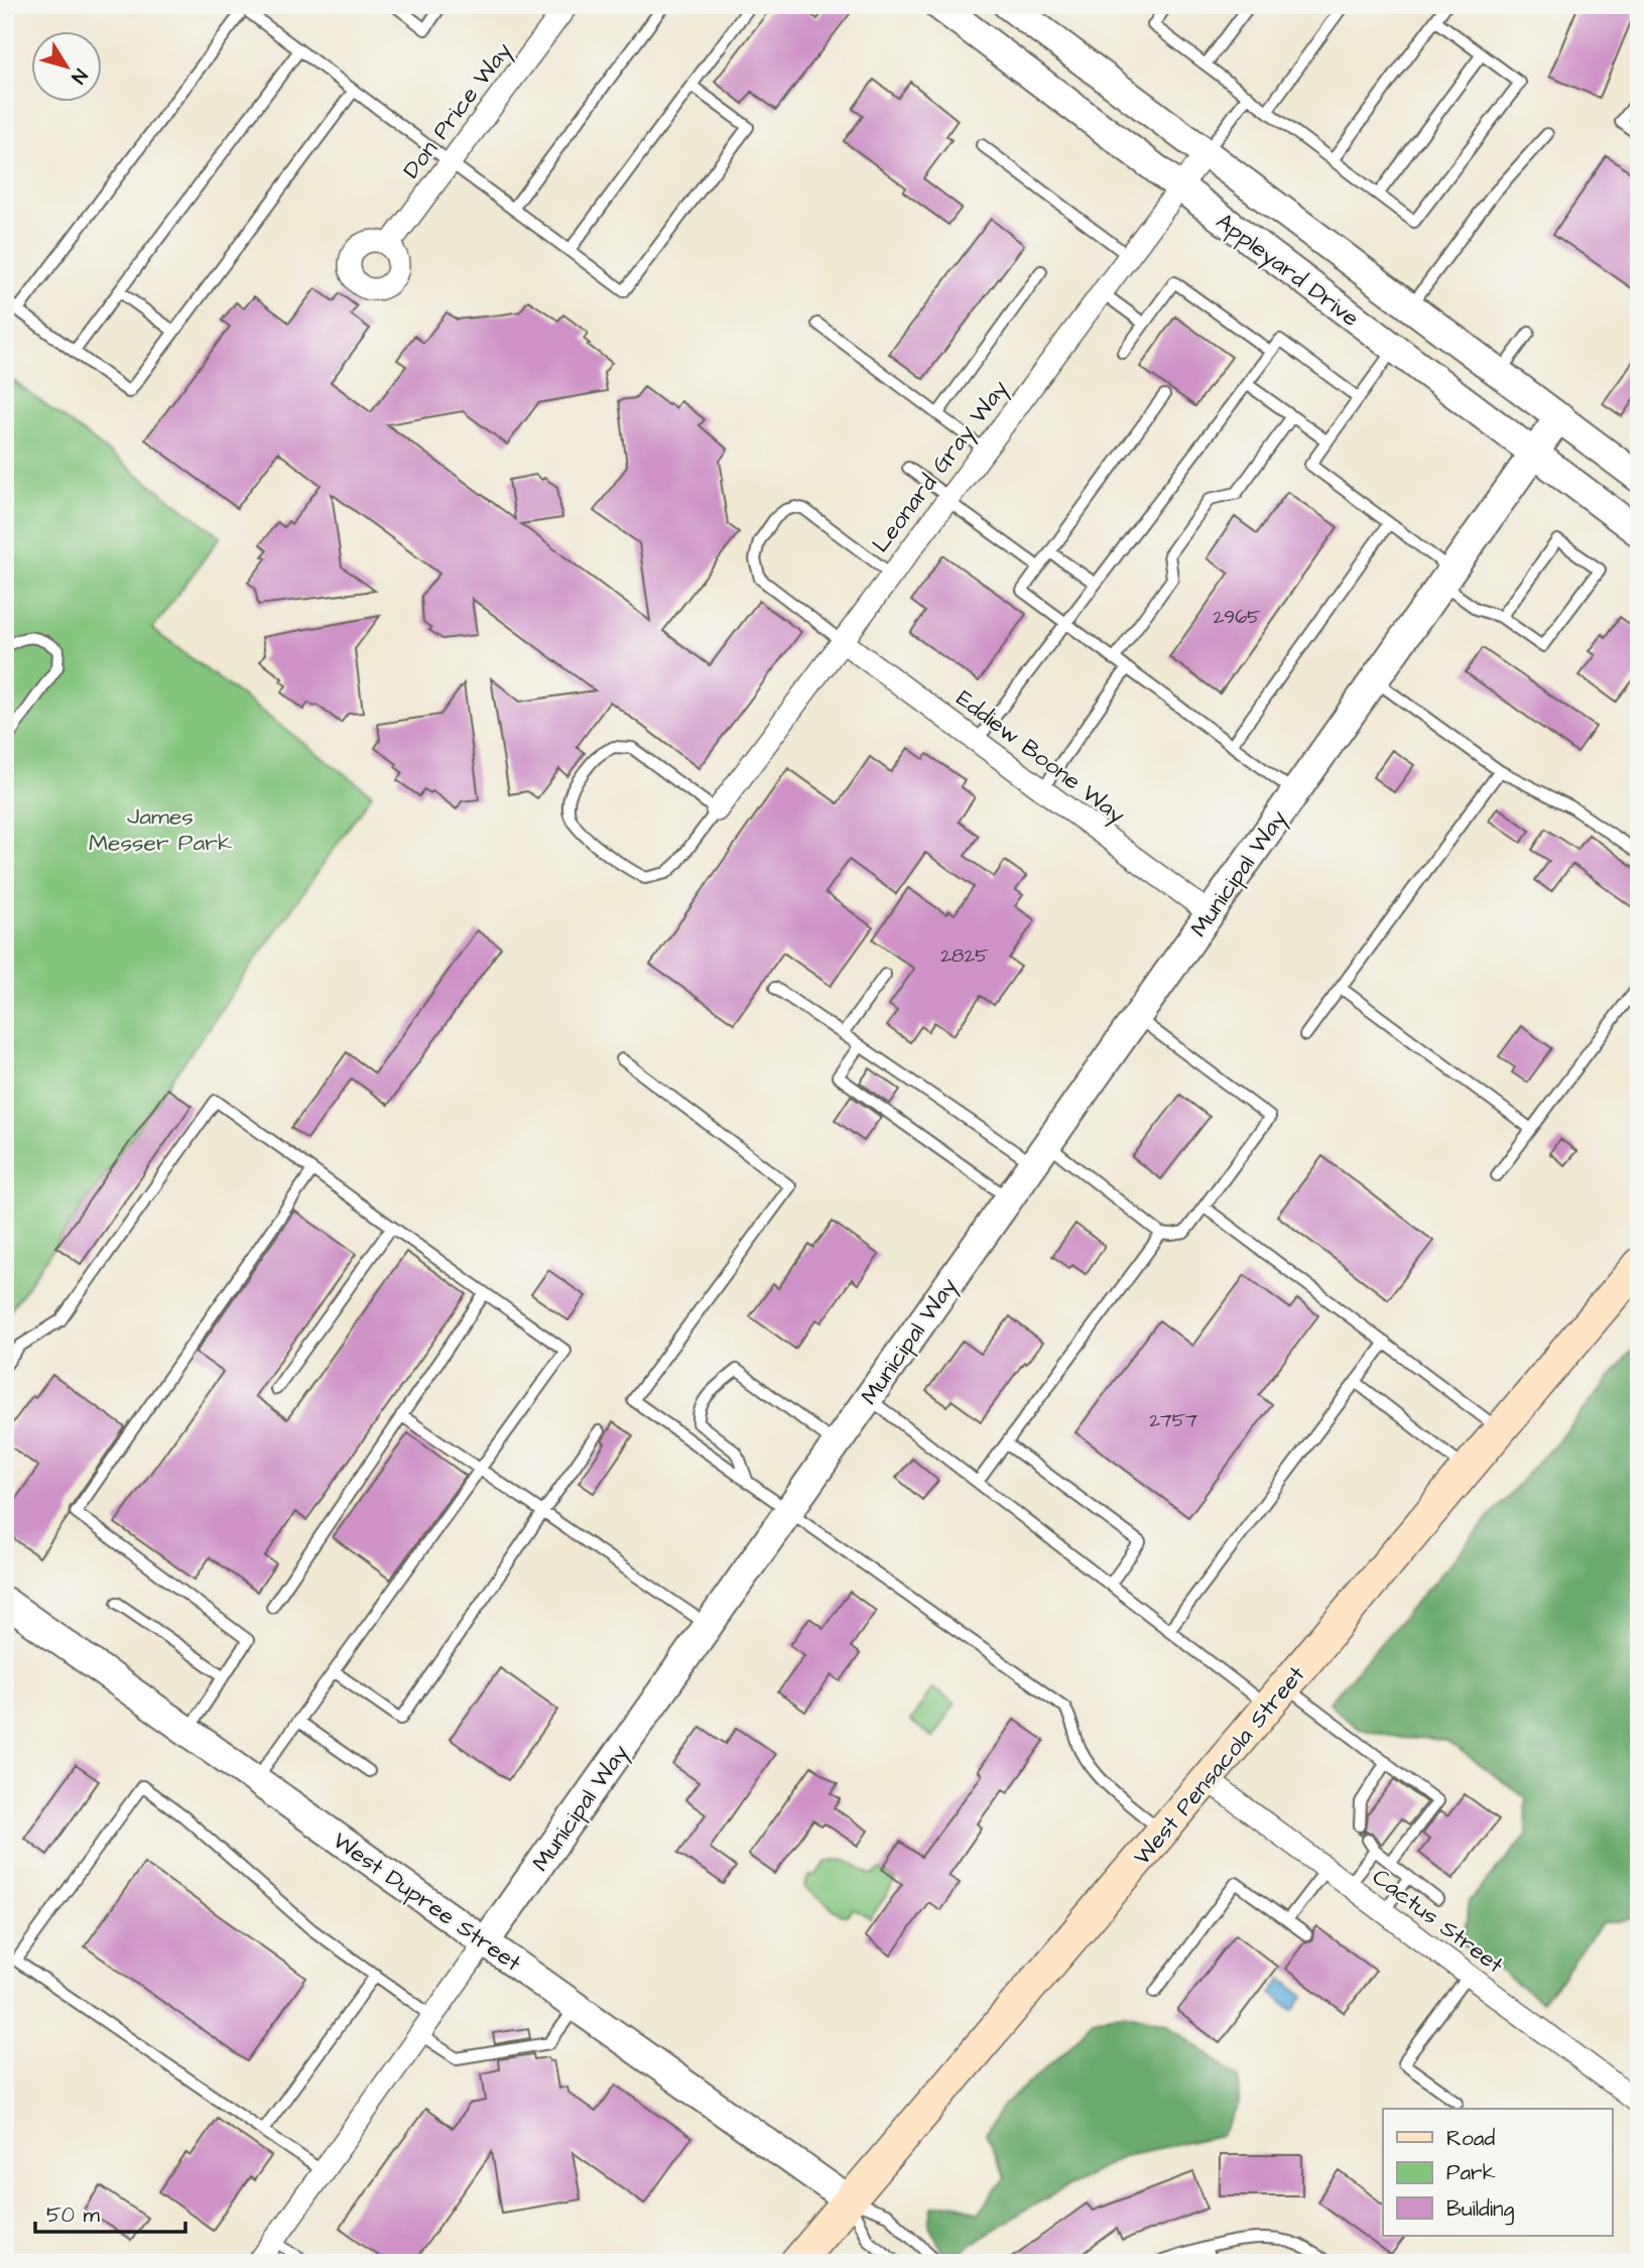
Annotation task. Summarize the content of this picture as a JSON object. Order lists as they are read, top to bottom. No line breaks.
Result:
{"streets":{"main road":["West Pensacola Street"],"street":["Don Price Way","Appleyard Drive","Leonard Gray Way","Eddiew Boone Way","Municipal Way","West Dupree Street","Cactus Street"]},"crossings":[["Appleyard Drive","Leonard Gray Way"],["Appleyard Drive","Municipal Way"],["Leonard Gray Way","Eddiew Boone Way"],["Eddiew Boone Way","Municipal Way"],["Municipal Way","West Dupree Street"],["West Pensacola Street","West Dupree Street"],["West Pensacola Street","Cactus Street"]],"parks":["James Messer Park"],"house_numbers":["2965","2825","2757"],"legend":["Road","Park","Building"],"scale_bar":"50 m","north":"bottom right"}
